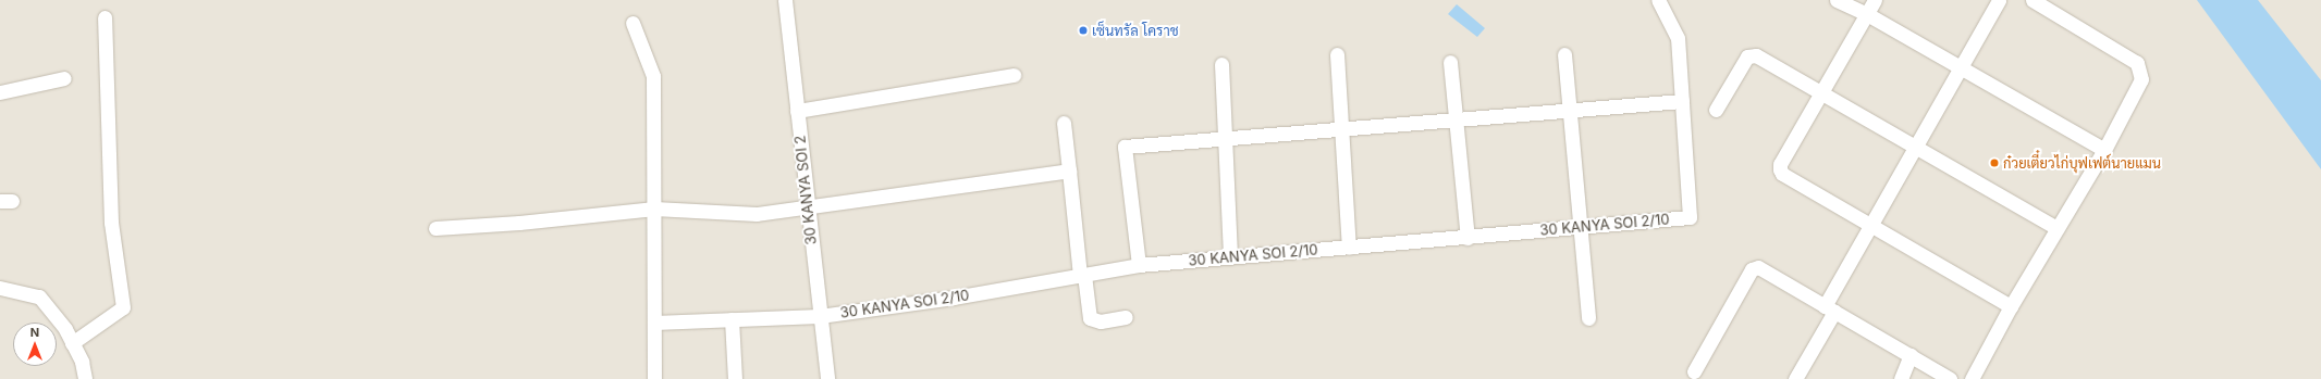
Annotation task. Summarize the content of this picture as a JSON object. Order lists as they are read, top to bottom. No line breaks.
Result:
{"streets":{"street":["30 KANYA SOI 2","30 KANYA SOI 2/10"]},"crossings":[["30 KANYA SOI 2","30 KANYA SOI 2/10"]],"places":["เซ็นทรัล โคราช","ก๋วยเตี๋ยวไก่บุฟเฟต์นายแมน"],"north":"top"}
